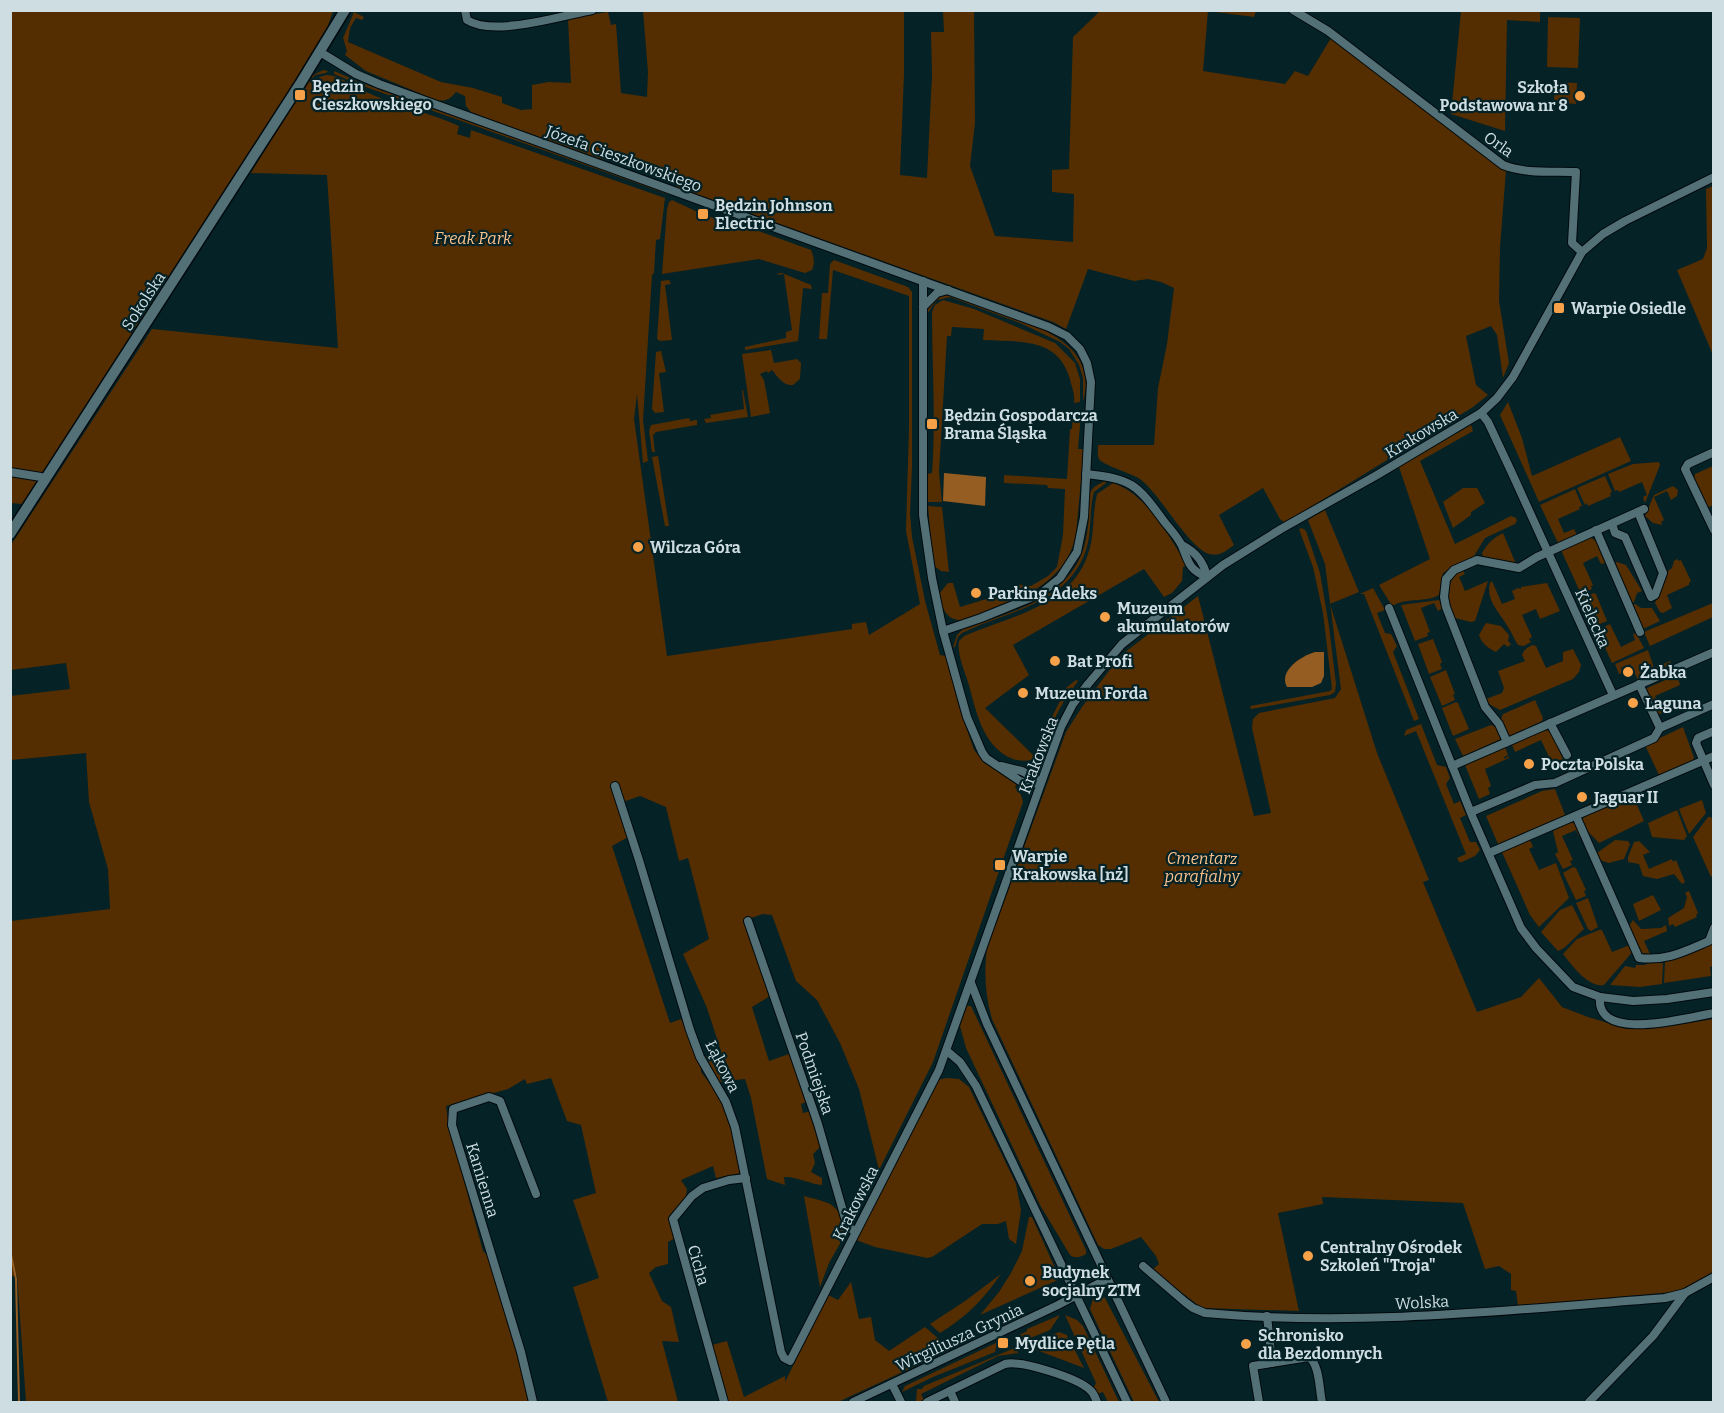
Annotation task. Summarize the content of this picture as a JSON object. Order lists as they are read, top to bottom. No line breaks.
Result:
{"streets":{"street":["Orla","Józefa Cieszkowskiego","Sokolska","Krakowska","Kielecka","Łąkowa","Podmiejska","Kamienna","Cicha","Wolska","Wirgiliusza Grynia"]},"crossings":[["Orla","Krakowska"],["Józefa Cieszkowskiego","Sokolska"],["Krakowska","Kielecka"],["Krakowska","Łąkowa"],["Krakowska","Podmiejska"],["Łąkowa","Cicha"]],"parks":["Freak Park","Cmentarz parafialny"],"places":{"transit":["Będzin Cieszkowskiego","Będzin Johnson Electric","Warpie Osiedle","Będzin Gospodarcza Brama Śląska","Warpie Krakowska [nż]","Mydlice Pętla"],"other":["Szkoła Podstawowa nr 8","Wilcza Góra","Parking Adeks","Muzeum akumulatorów","Bat Profi","Żabka","Muzeum Forda","Laguna","Poczta Polska","Jaguar II","Centralny Ośrodek Szkoleń \"Troja\"","Budynek socjalny ZTM","Schronisko dla Bezdomnych"]}}
